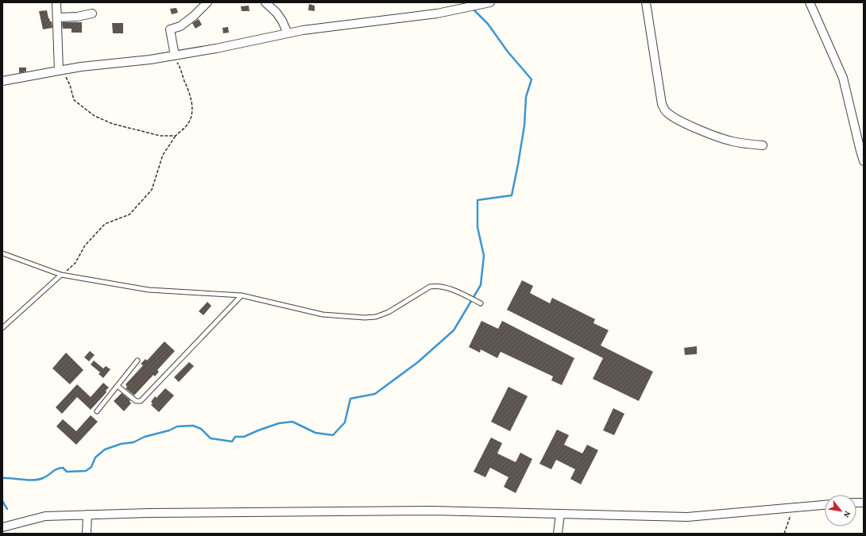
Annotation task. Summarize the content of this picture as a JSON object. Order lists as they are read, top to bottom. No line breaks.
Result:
{"north":"bottom right"}
